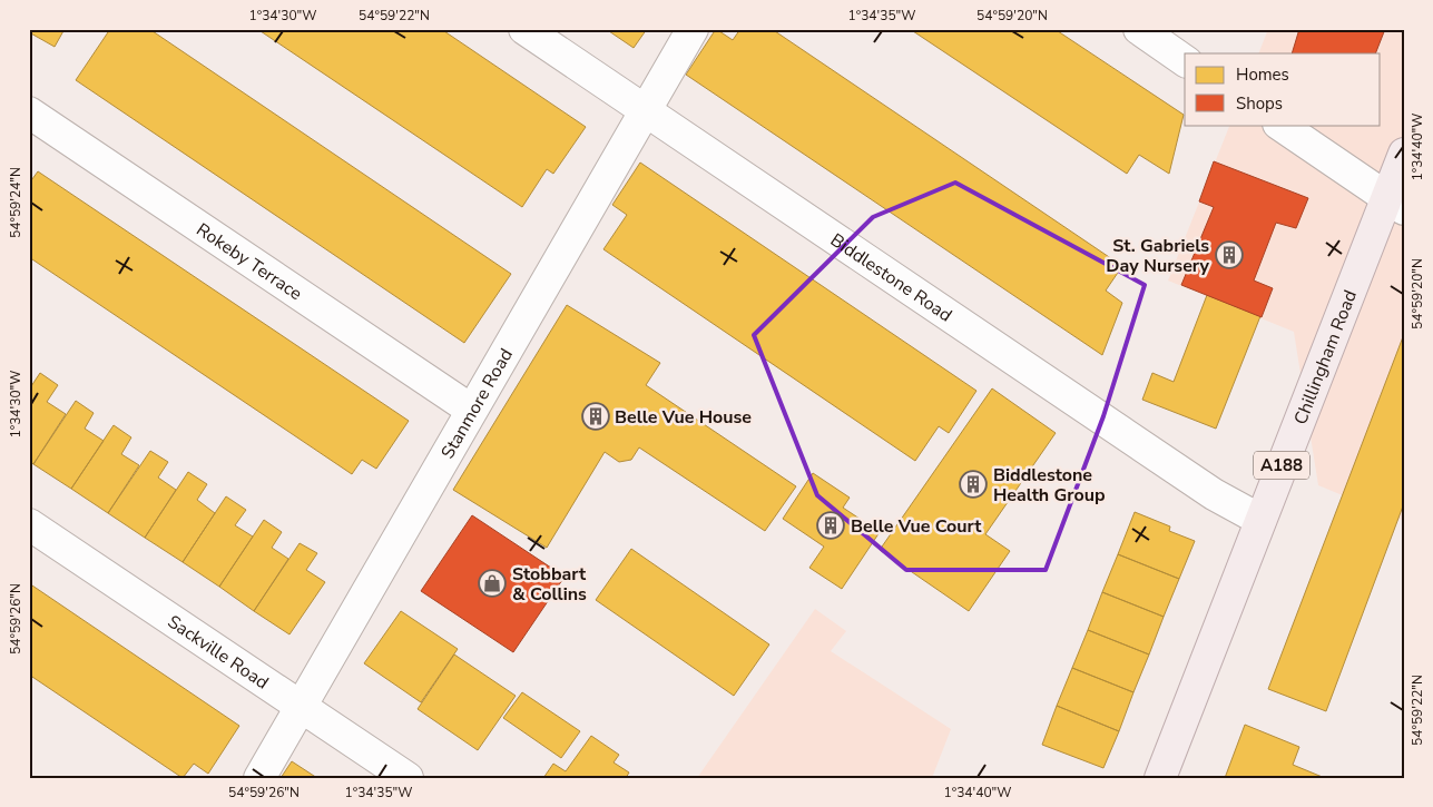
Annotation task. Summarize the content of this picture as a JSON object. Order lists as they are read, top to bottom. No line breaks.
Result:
{"streets":{"main road":["Chillingham Road","A188"],"street":["Rokeby Terrace","Biddlestone Road","Stanmore Road","Sackville Road"]},"crossings":[["Rokeby Terrace","Stanmore Road"],["Biddlestone Road","Chillingham Road"],["Biddlestone Road","Stanmore Road"],["Stanmore Road","Sackville Road"]],"places":{"building":["St. Gabriels Day Nursery","Belle Vue House","Biddlestone Health Group","Belle Vue Court"],"shop":["Stobbart & Collins"]},"legend":["Homes","Shops"],"coordinates":["1°34'30\"W","54°59'22\"N","1°34'35\"W","54°59'20\"N","1°34'40\"W","54°59'24\"N","54°59'26\"N"]}
